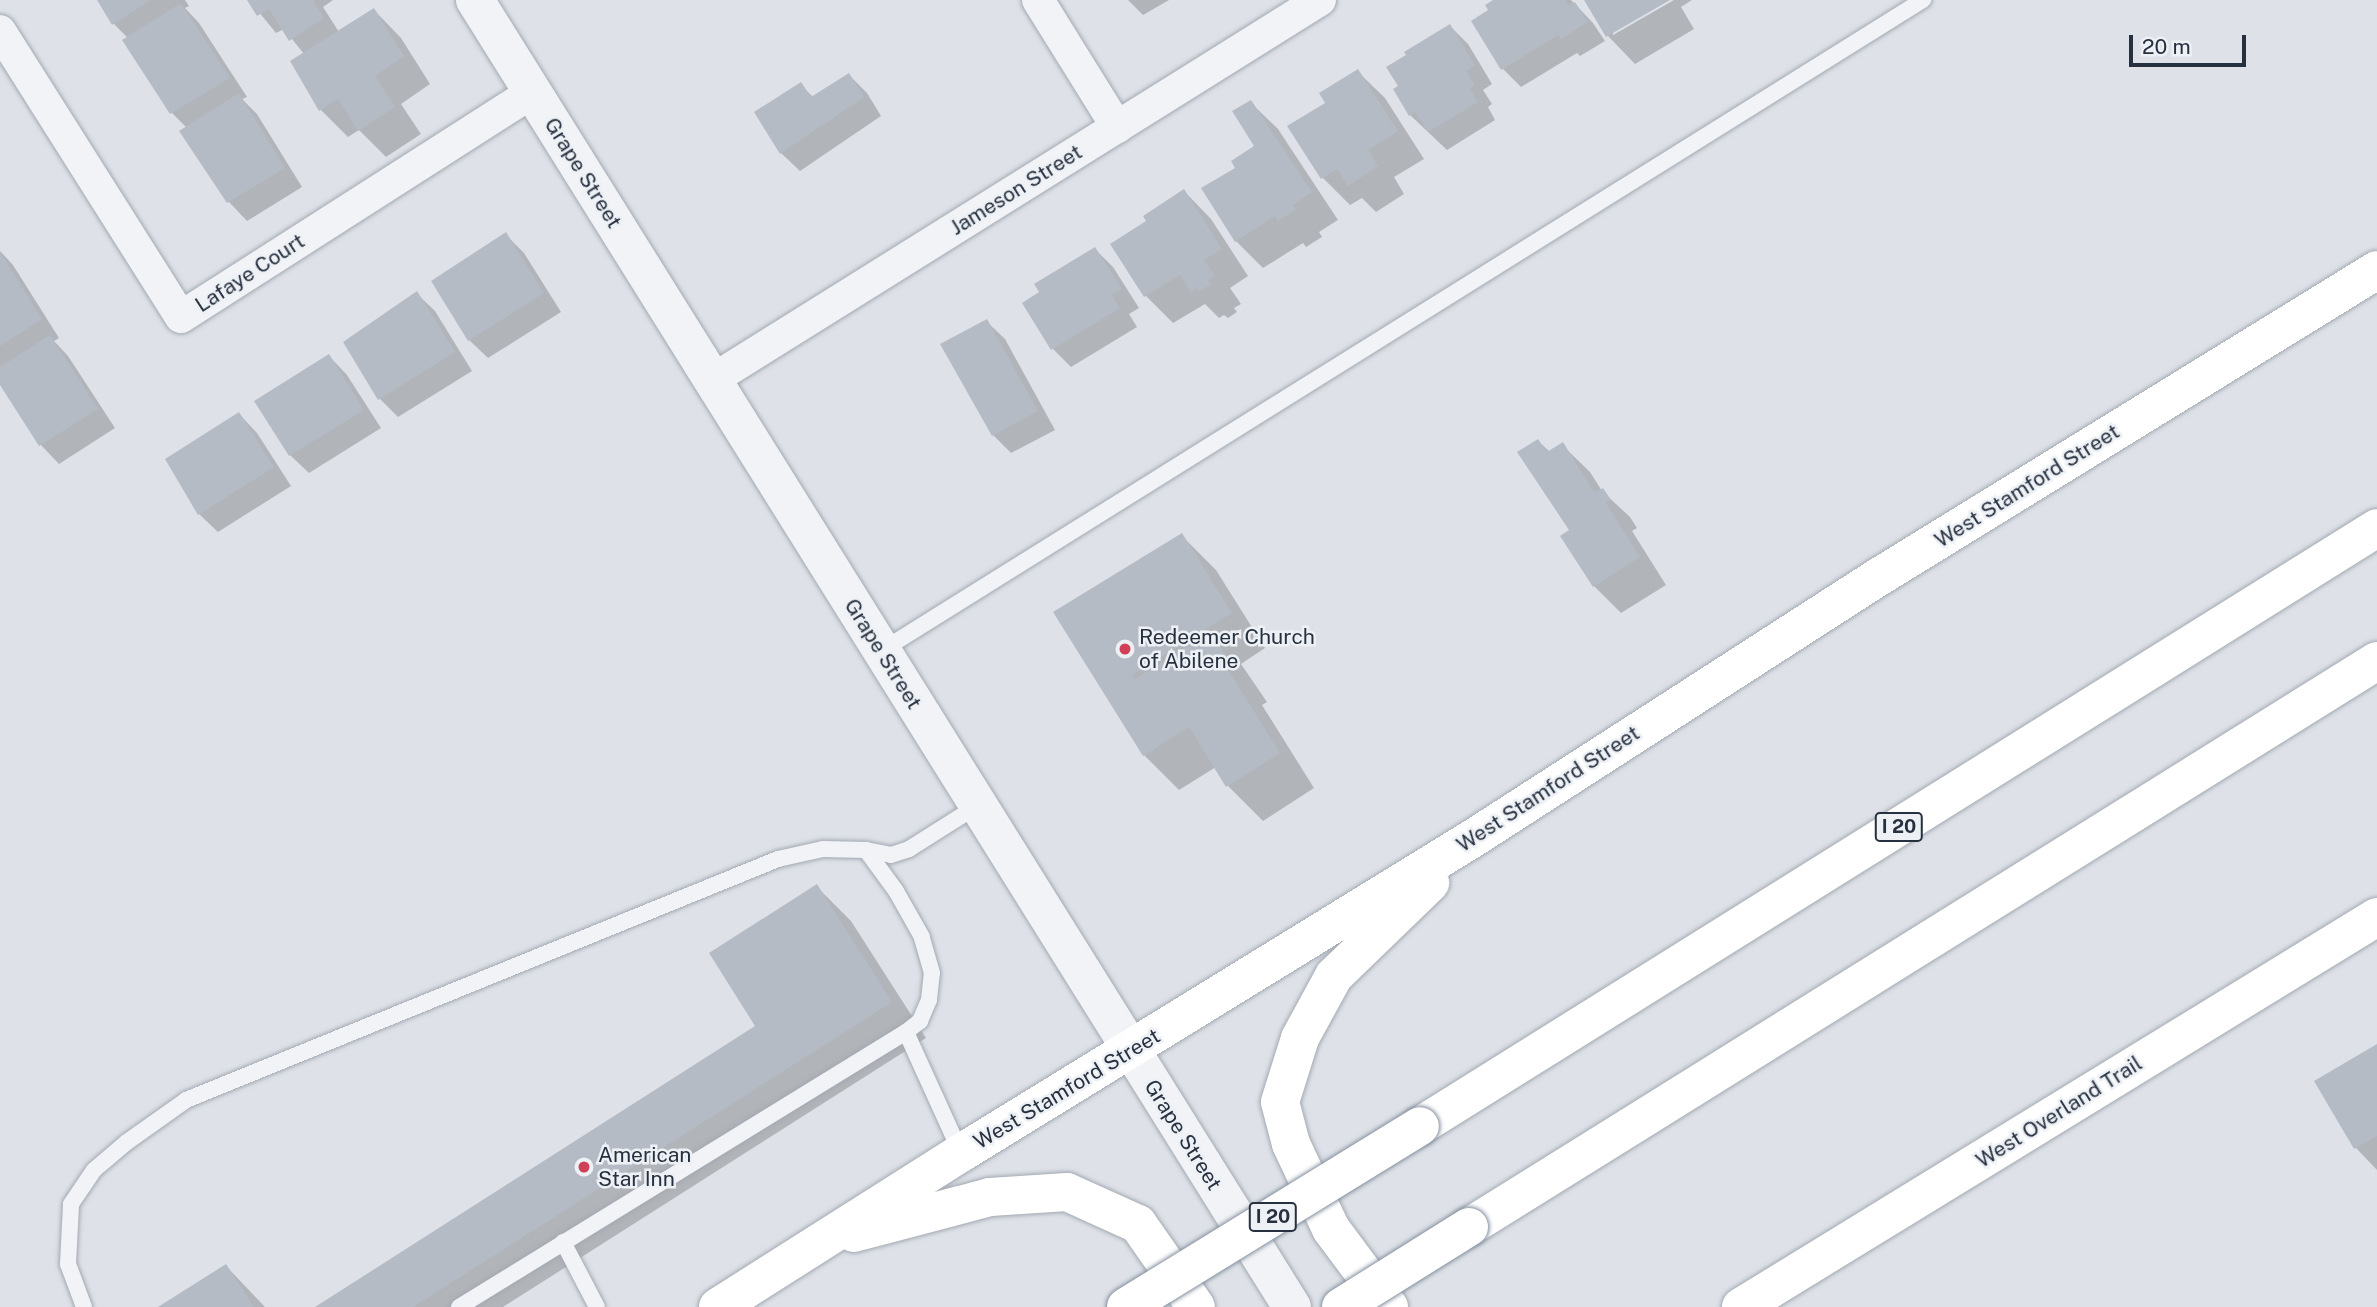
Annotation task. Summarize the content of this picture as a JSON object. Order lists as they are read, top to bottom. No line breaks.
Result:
{"streets":{"main road":["West Stamford Street","I 20","West Overland Trail"],"street":["Grape Street","Jameson Street","Lafaye Court"]},"crossings":[["Grape Street","Jameson Street"],["Grape Street","Lafaye Court"],["Grape Street","West Stamford Street"]],"places":["Redeemer Church of Abilene","American Star Inn"],"scale_bar":"20 m"}
